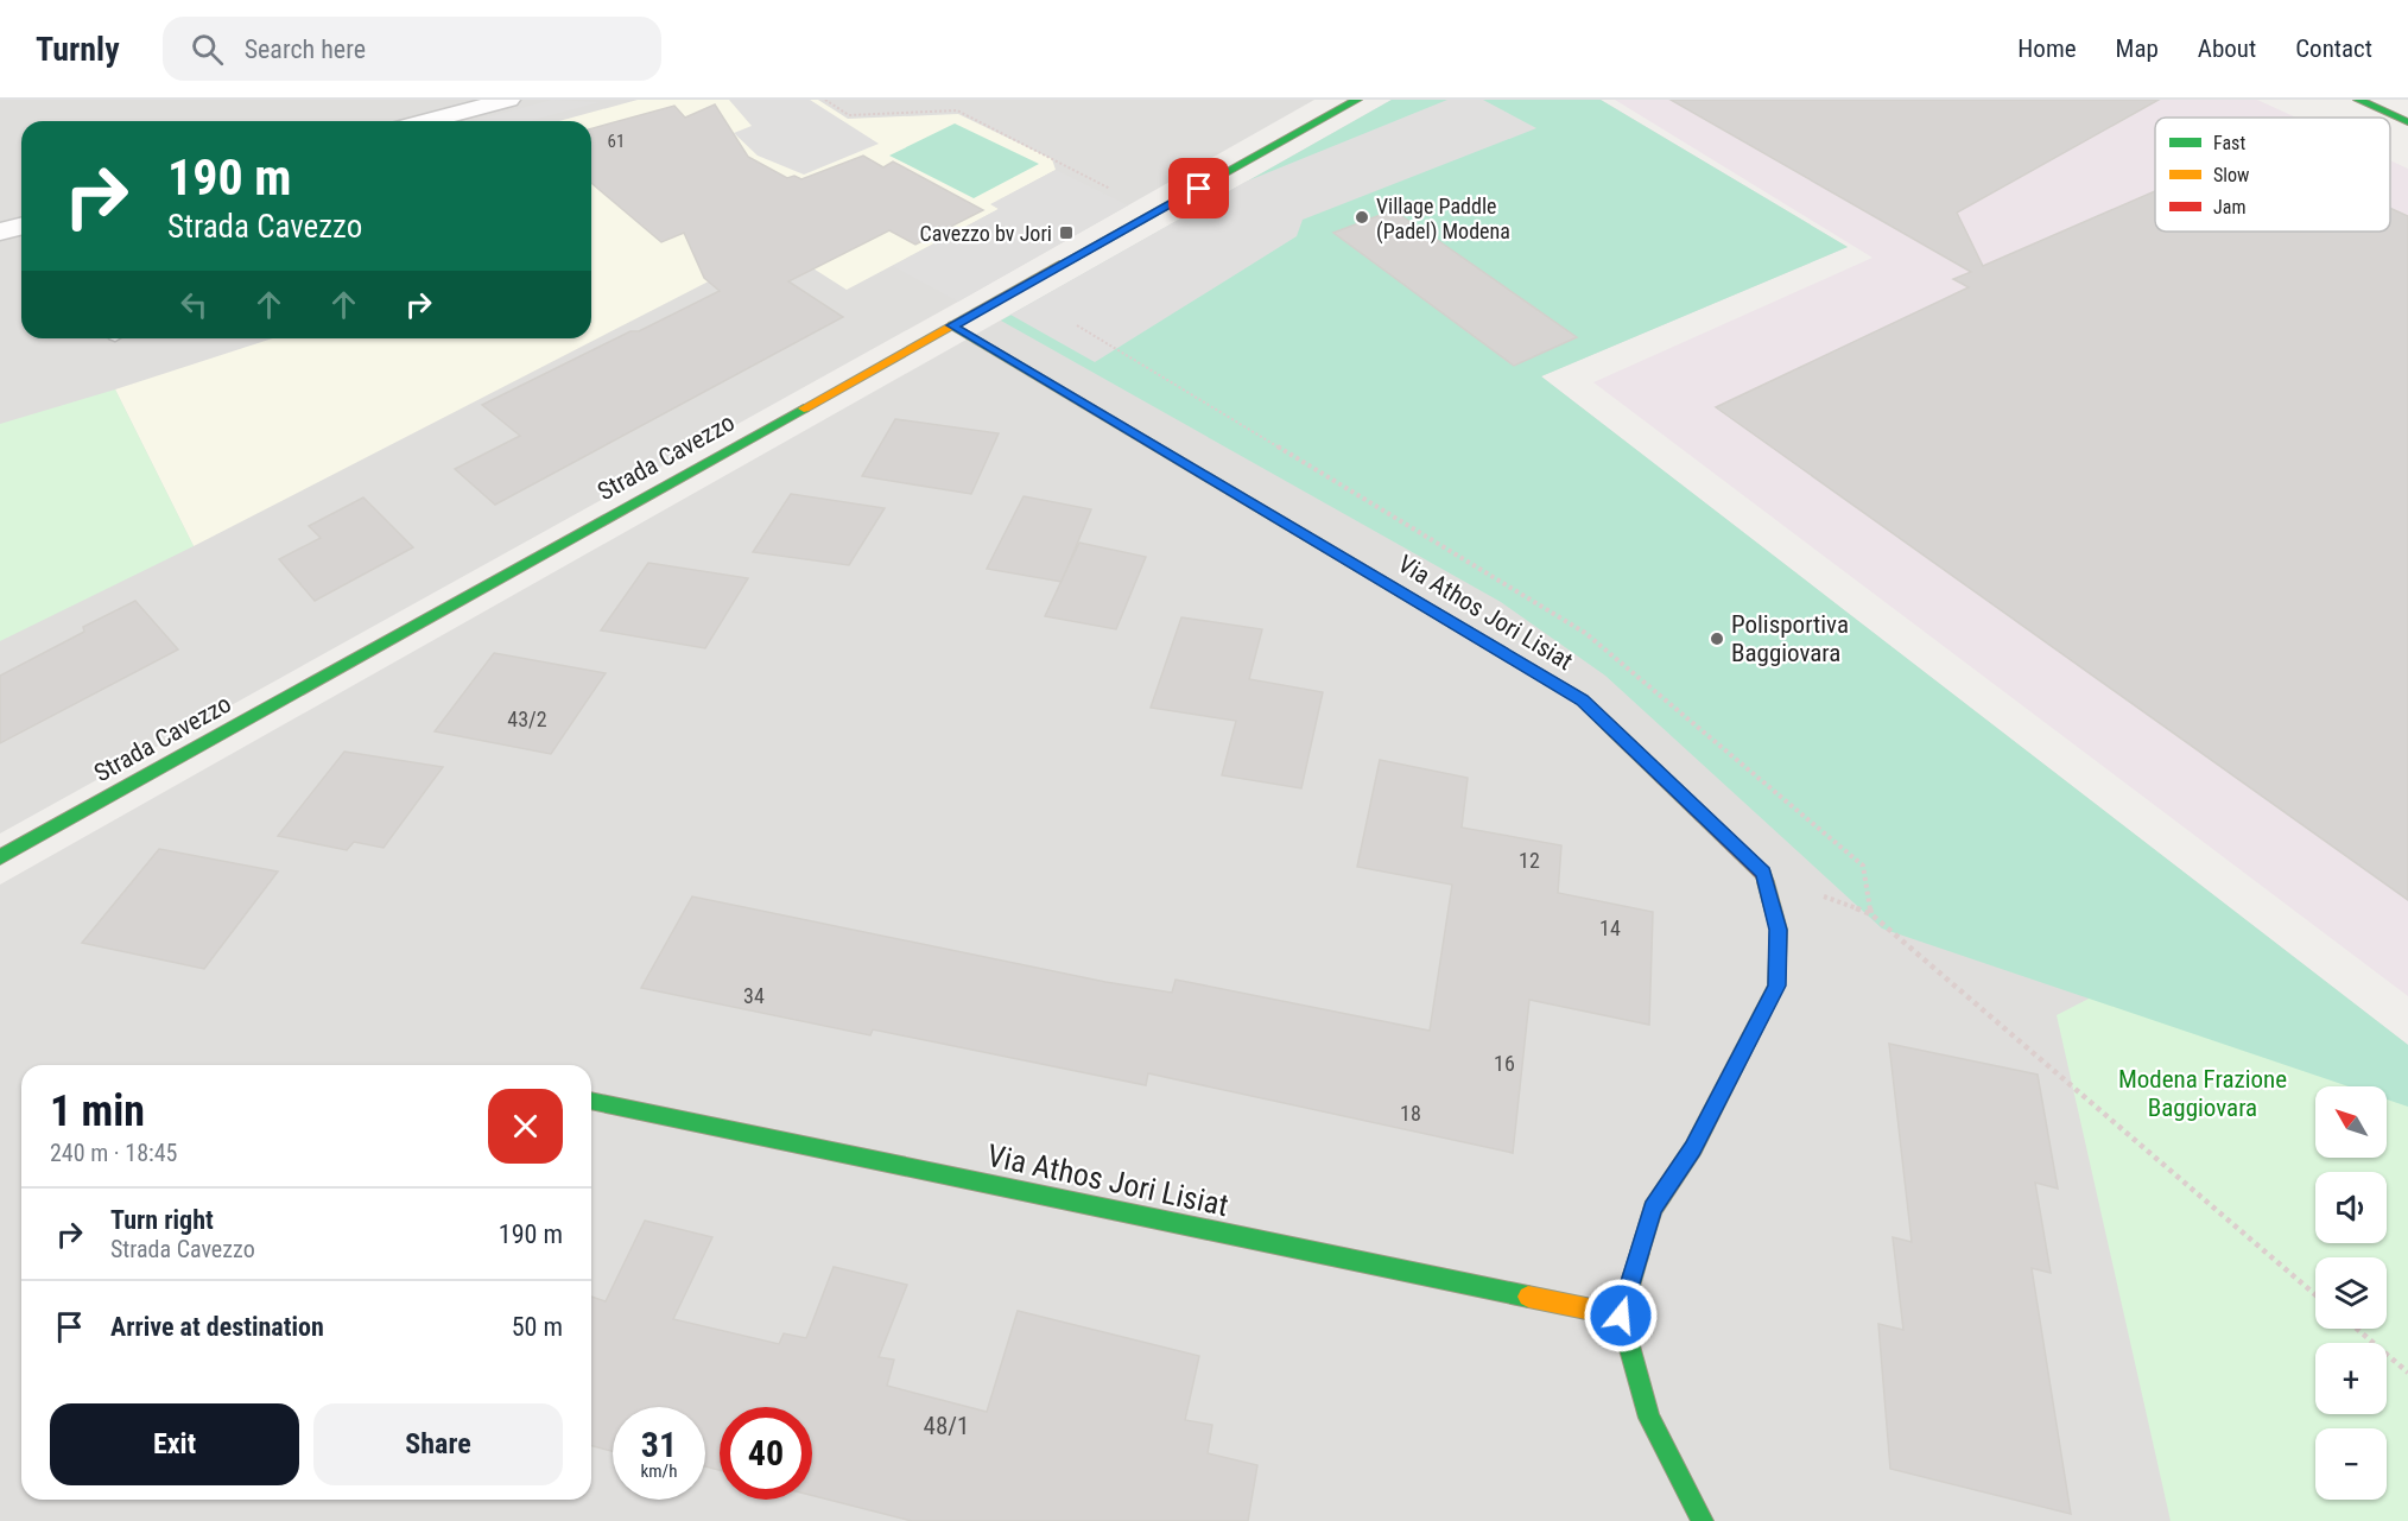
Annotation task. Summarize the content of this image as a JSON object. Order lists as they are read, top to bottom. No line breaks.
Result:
{"streets":{"street":["Strada Cavezzo","Via Athos Jori Lisiat"]},"crossings":[["Strada Cavezzo","Via Athos Jori Lisiat"]],"parks":["Modena Frazione Baggiovara"],"places":{"other":["Village Paddle (Padel) Modena","Polisportiva Baggiovara"],"transit":["Cavezzo bv Jori"]},"house_numbers":["61","43/2","12","14","34","16","18","48/1"],"legend":["Fast","Slow","Jam"],"north":"top left","page":{"header":"Turnly","search":"Search here","nav":["Home","Map","About","Contact"],"turn":["190 m","Strada Cavezzo"],"heading":["1 min","240 m · 18:45"],"map_buttons":["+","−"],"list":[{"name":"Turn right","note":"Strada Cavezzo","value":"190 m"},{"name":"Arrive at destination","value":"50 m"}],"buttons":["Exit","Share"],"speed":"31 km/h","limit":"40"}}
